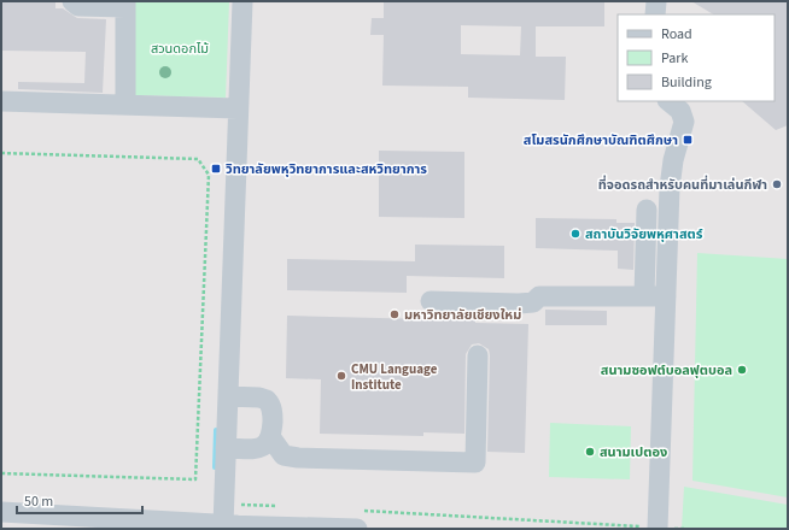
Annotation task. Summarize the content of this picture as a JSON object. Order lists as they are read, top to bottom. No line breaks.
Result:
{"parks":["สวนดอกไม้"],"places":{"transit":["สโมสรนักศึกษาบัณฑิตศึกษา","วิทยาลัยพหุวิทยาการและสหวิทยาการ"],"other":["ที่จอดรถสำหรับคนที่มาเล่นกีฬา","สถาบันวิจัยพหุศาสตร์","มหาวิทยาลัยเชียงใหม่","สนามซอฟต์บอลฟุตบอล","CMU Language Institute","สนามเปตอง"]},"legend":["Road","Park","Building"],"scale_bar":"50 m"}
